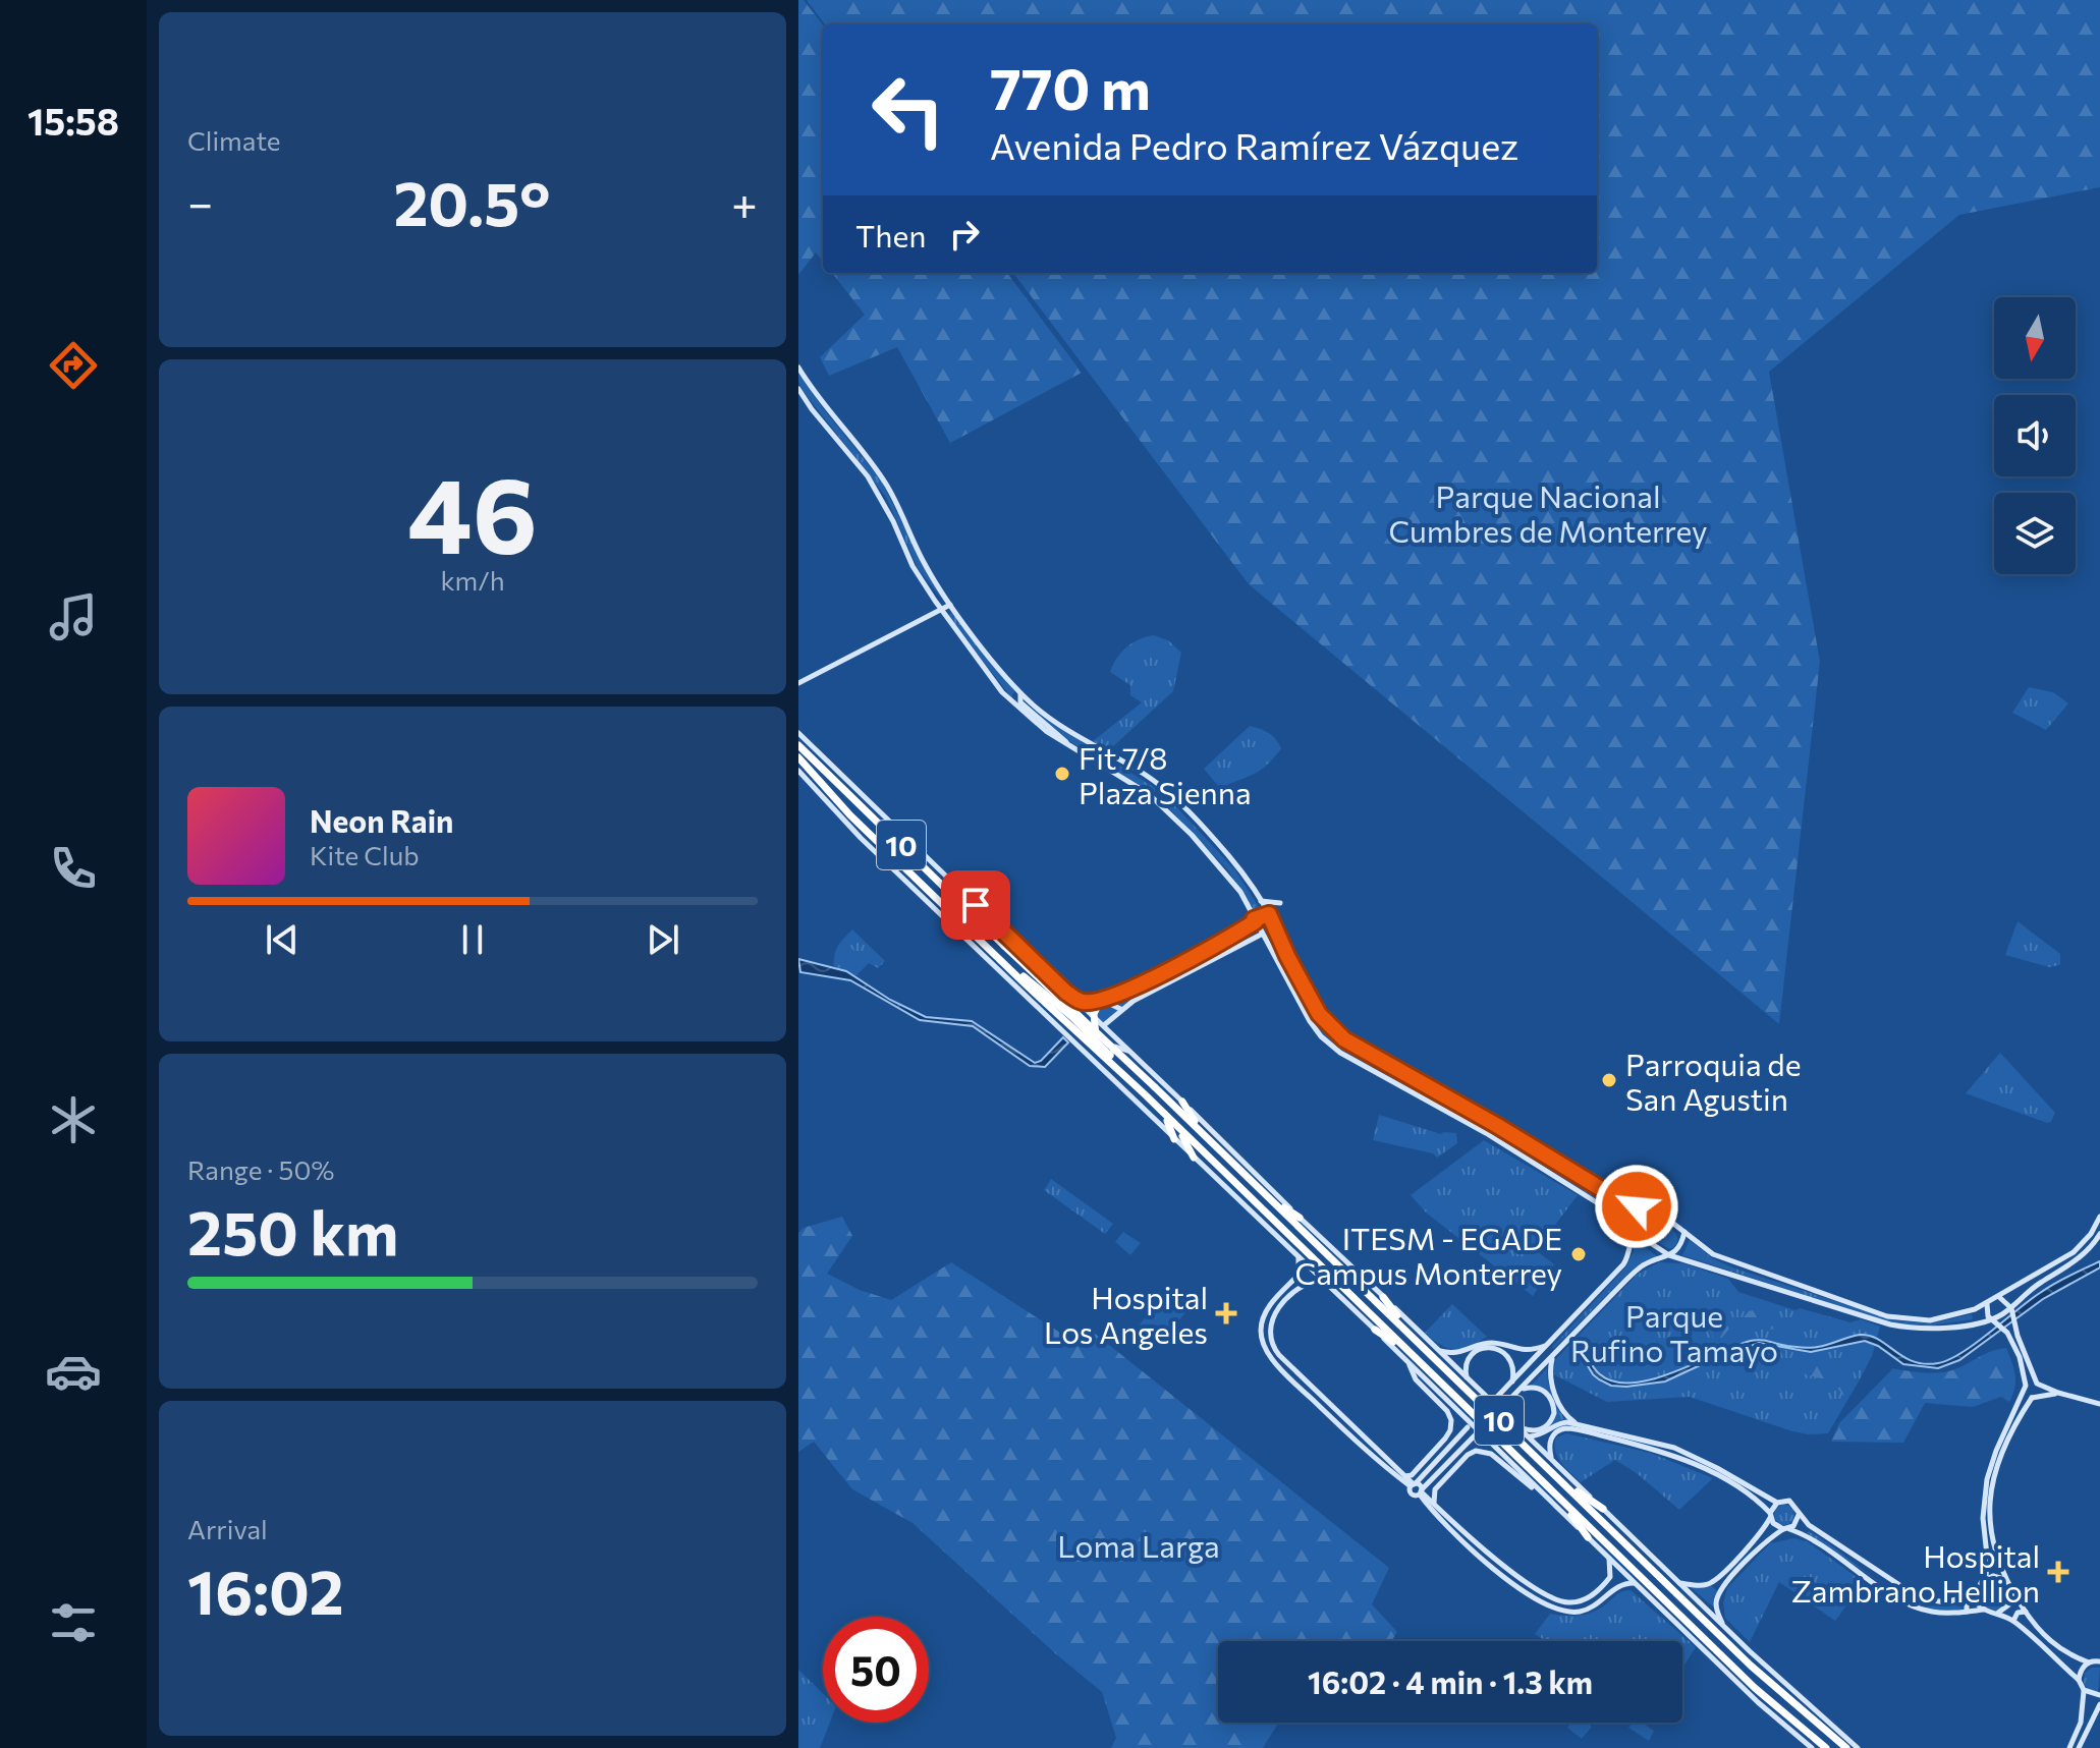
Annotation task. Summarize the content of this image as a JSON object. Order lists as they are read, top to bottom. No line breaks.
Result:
{"streets":{"highway":["10"]},"parks":["Parque Nacional Cumbres de Monterrey","Parque Rufino Tamayo","Loma Larga"],"places":{"other":["Fit 7/8 Plaza Sienna","Parroquia de San Agustin","ITESM - EGADE Campus Monterrey"],"health":["Hospital Los Angeles","Hospital Zambrano Hellion"]},"north":"bottom","page":{"tabs":"15:58","tile":["Climate",["46","km/h"],["Range · 50%","250 km"],["Arrival","16:02"]],"turn":["770 m","Avenida Pedro Ramírez Vázquez"],"heat":["−","20.5°","+"],"then":"Then","song":["Neon Rain","Kite Club"],"limit":"50","trip":"16:02 · 4 min · 1.3 km"}}
